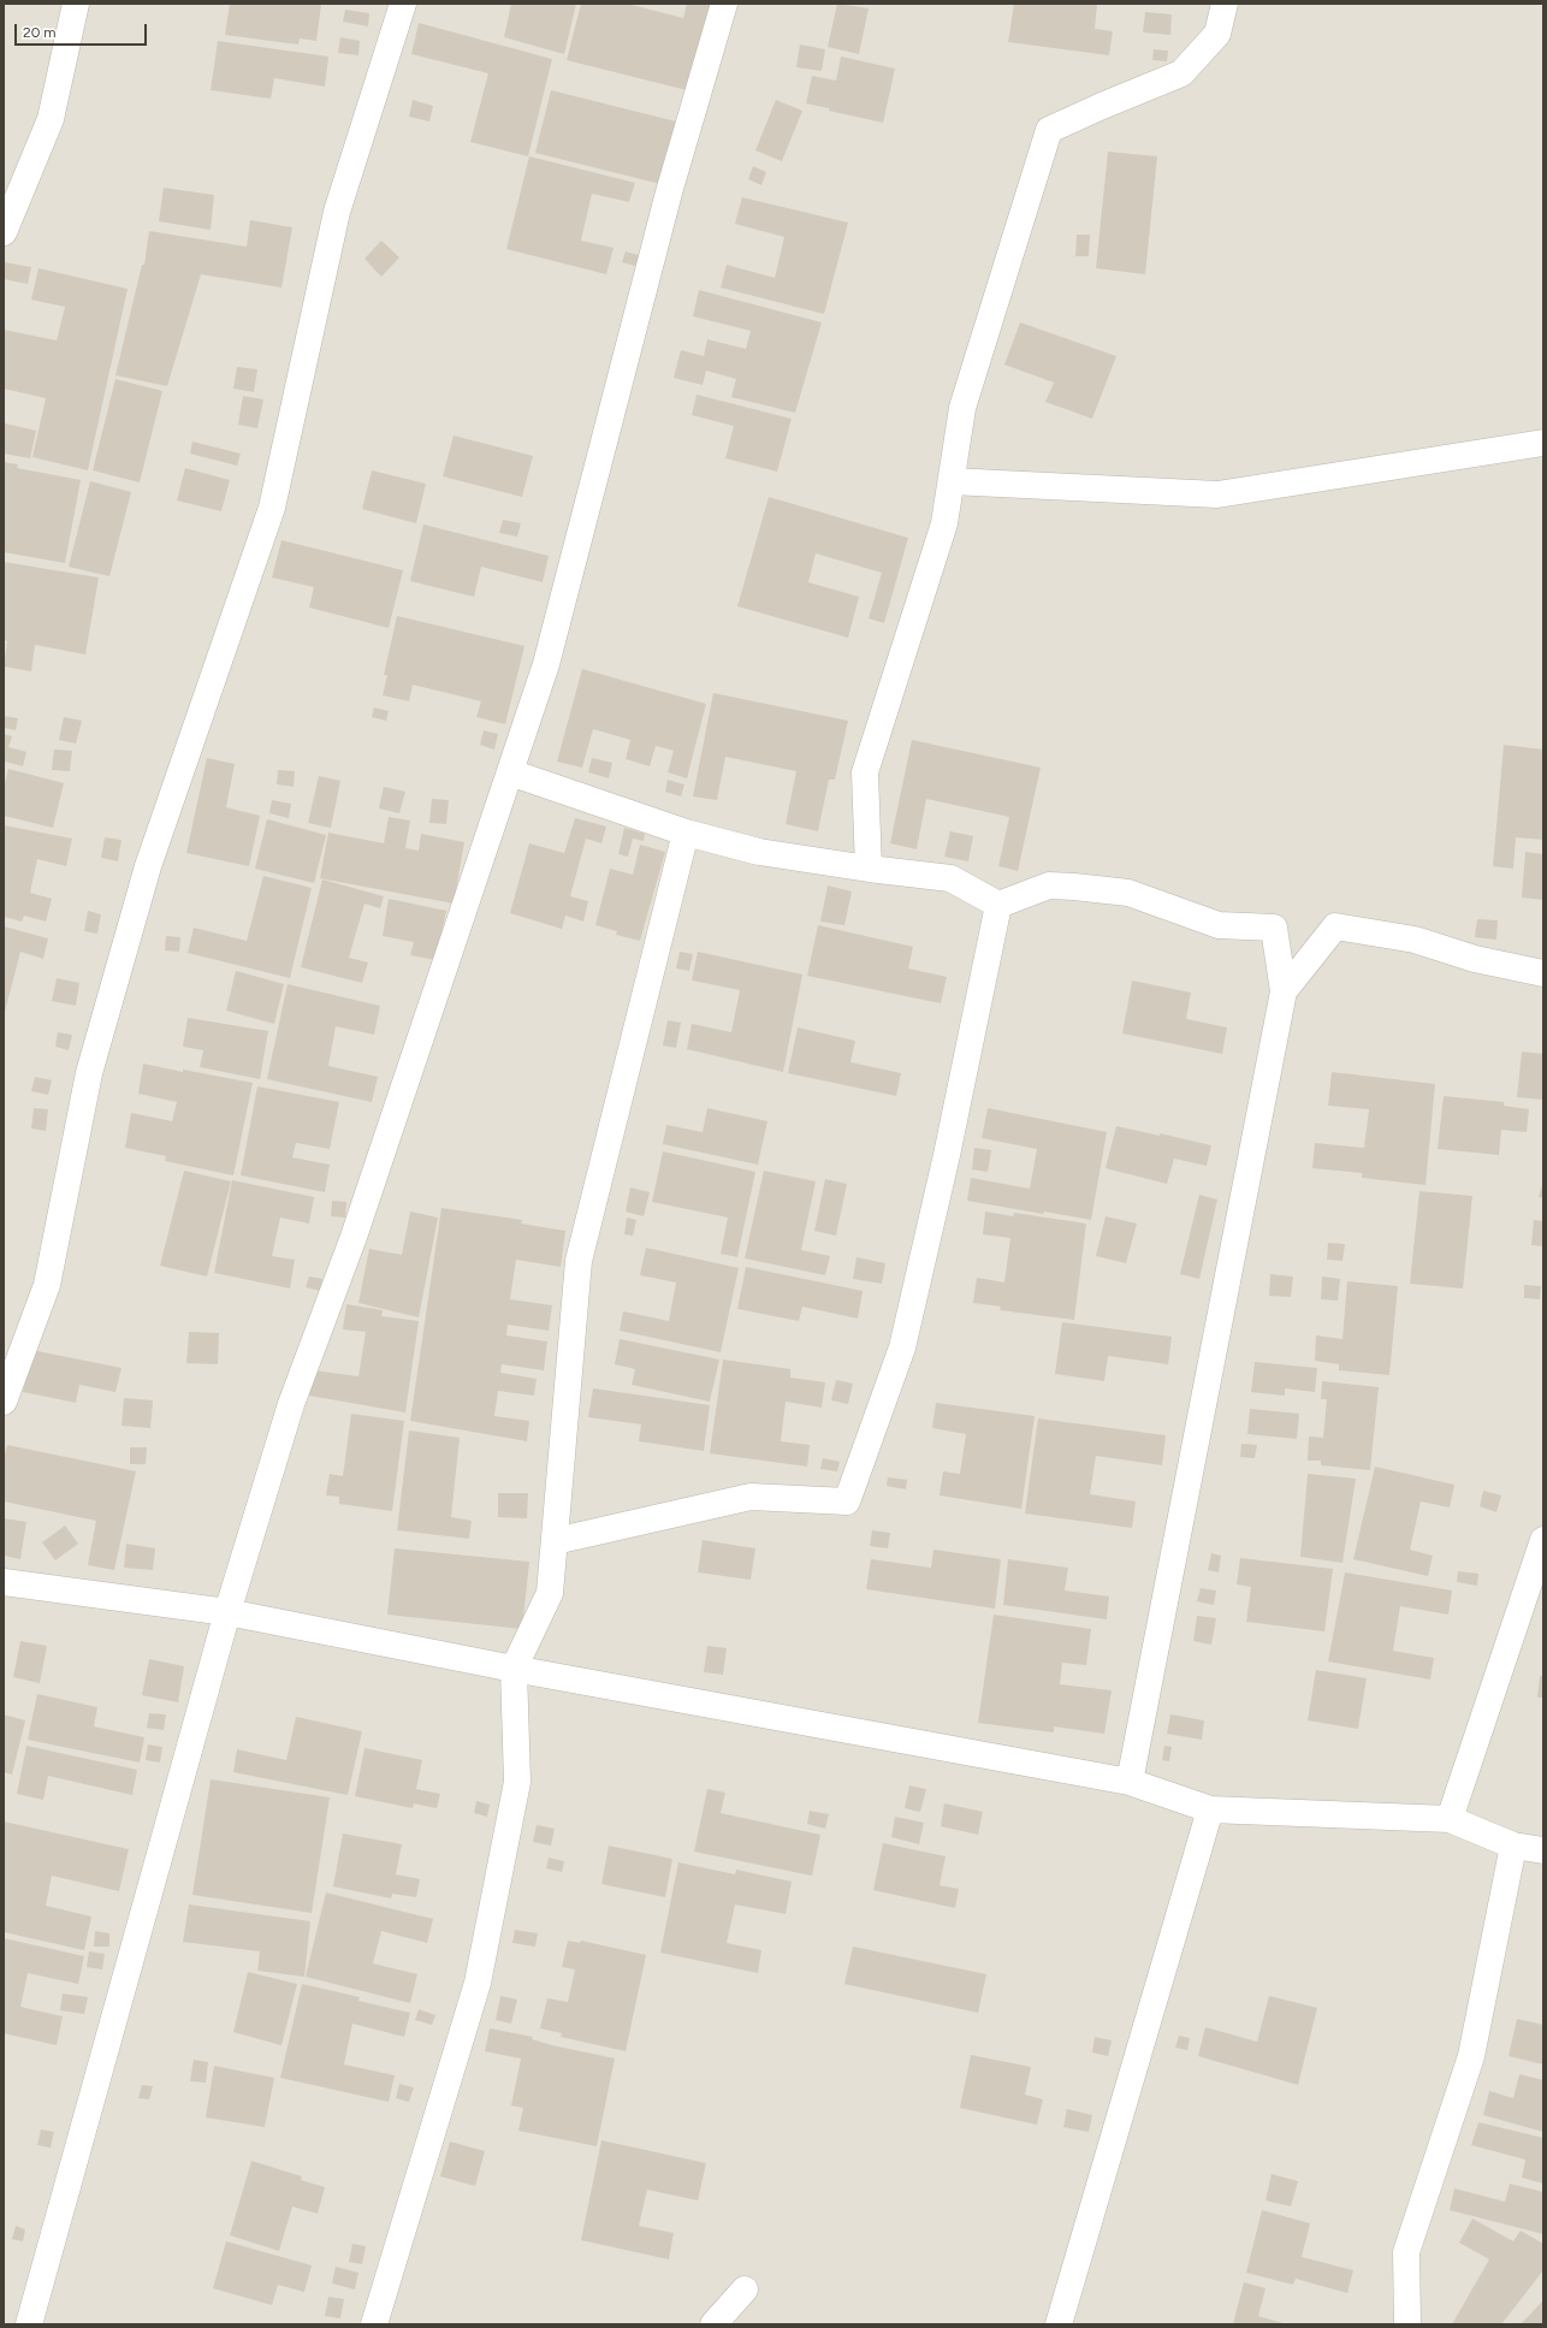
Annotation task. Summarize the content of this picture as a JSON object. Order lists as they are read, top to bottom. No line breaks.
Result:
{"scale_bar":"20 m"}
